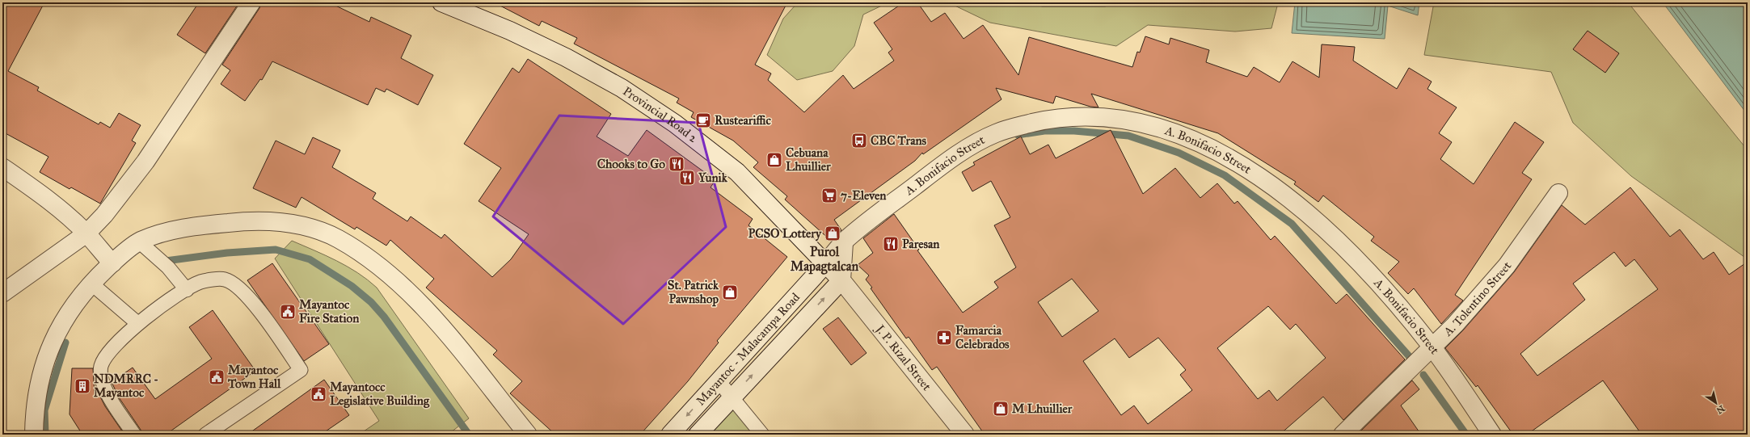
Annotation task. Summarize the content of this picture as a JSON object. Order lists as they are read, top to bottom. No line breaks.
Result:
{"streets":{"street":["Provincial Road 2","A. Bonifacio Street","A. Tolentino Street","Mayantoc - Malacampa Road","J. P. Rizal Street"]},"crossings":[["Provincial Road 2","A. Bonifacio Street"],["Provincial Road 2","Mayantoc - Malacampa Road"],["Provincial Road 2","J. P. Rizal Street"],["A. Bonifacio Street","A. Tolentino Street"],["A. Bonifacio Street","Mayantoc - Malacampa Road"],["Mayantoc - Malacampa Road","J. P. Rizal Street"]],"districts":["Purol Mapagtalcan"],"places":{"cafe":["Rusteariffic"],"bus stop":["CBC Trans"],"shop":["Cebuana Lhuillier","PCSO Lottery","St. Patrick Pawnshop","M Lhuillier"],"restaurant":["Chooks to Go","Yunik","Paresan"],"supermarket":["7-Eleven"],"public building":["Mayantoc Fire Station","Mayantoc Town Hall","Mayantocc Legislative Building"],"pharmacy":["Famarcia Celebrados"],"building":["NDMRRC - Mayantoc"]},"north":"bottom right"}
